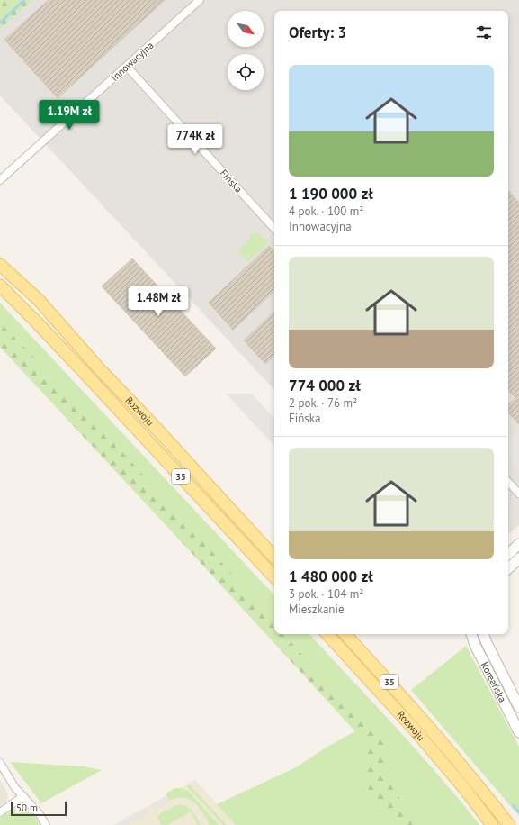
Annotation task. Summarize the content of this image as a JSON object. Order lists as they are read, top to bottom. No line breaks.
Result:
{"streets":{"main road":["Rozwoju","35"],"street":["Innowacyjna","Fińska","Koreańska"]},"crossings":[["Innowacyjna","Fińska"]],"scale_bar":"50 m","north":"bottom right","page":{"heading":"Oferty: 3","list":[{"name":"1 190 000 zł","note":"4 pok. · 100 m² · Innowacyjna"},{"name":"774 000 zł","note":"2 pok. · 76 m² · Fińska"},{"name":"1 480 000 zł","note":"3 pok. · 104 m² · Mieszkanie"}],"price":["1.19M zł","774K zł","1.48M zł"],"scale":"50 m"}}
